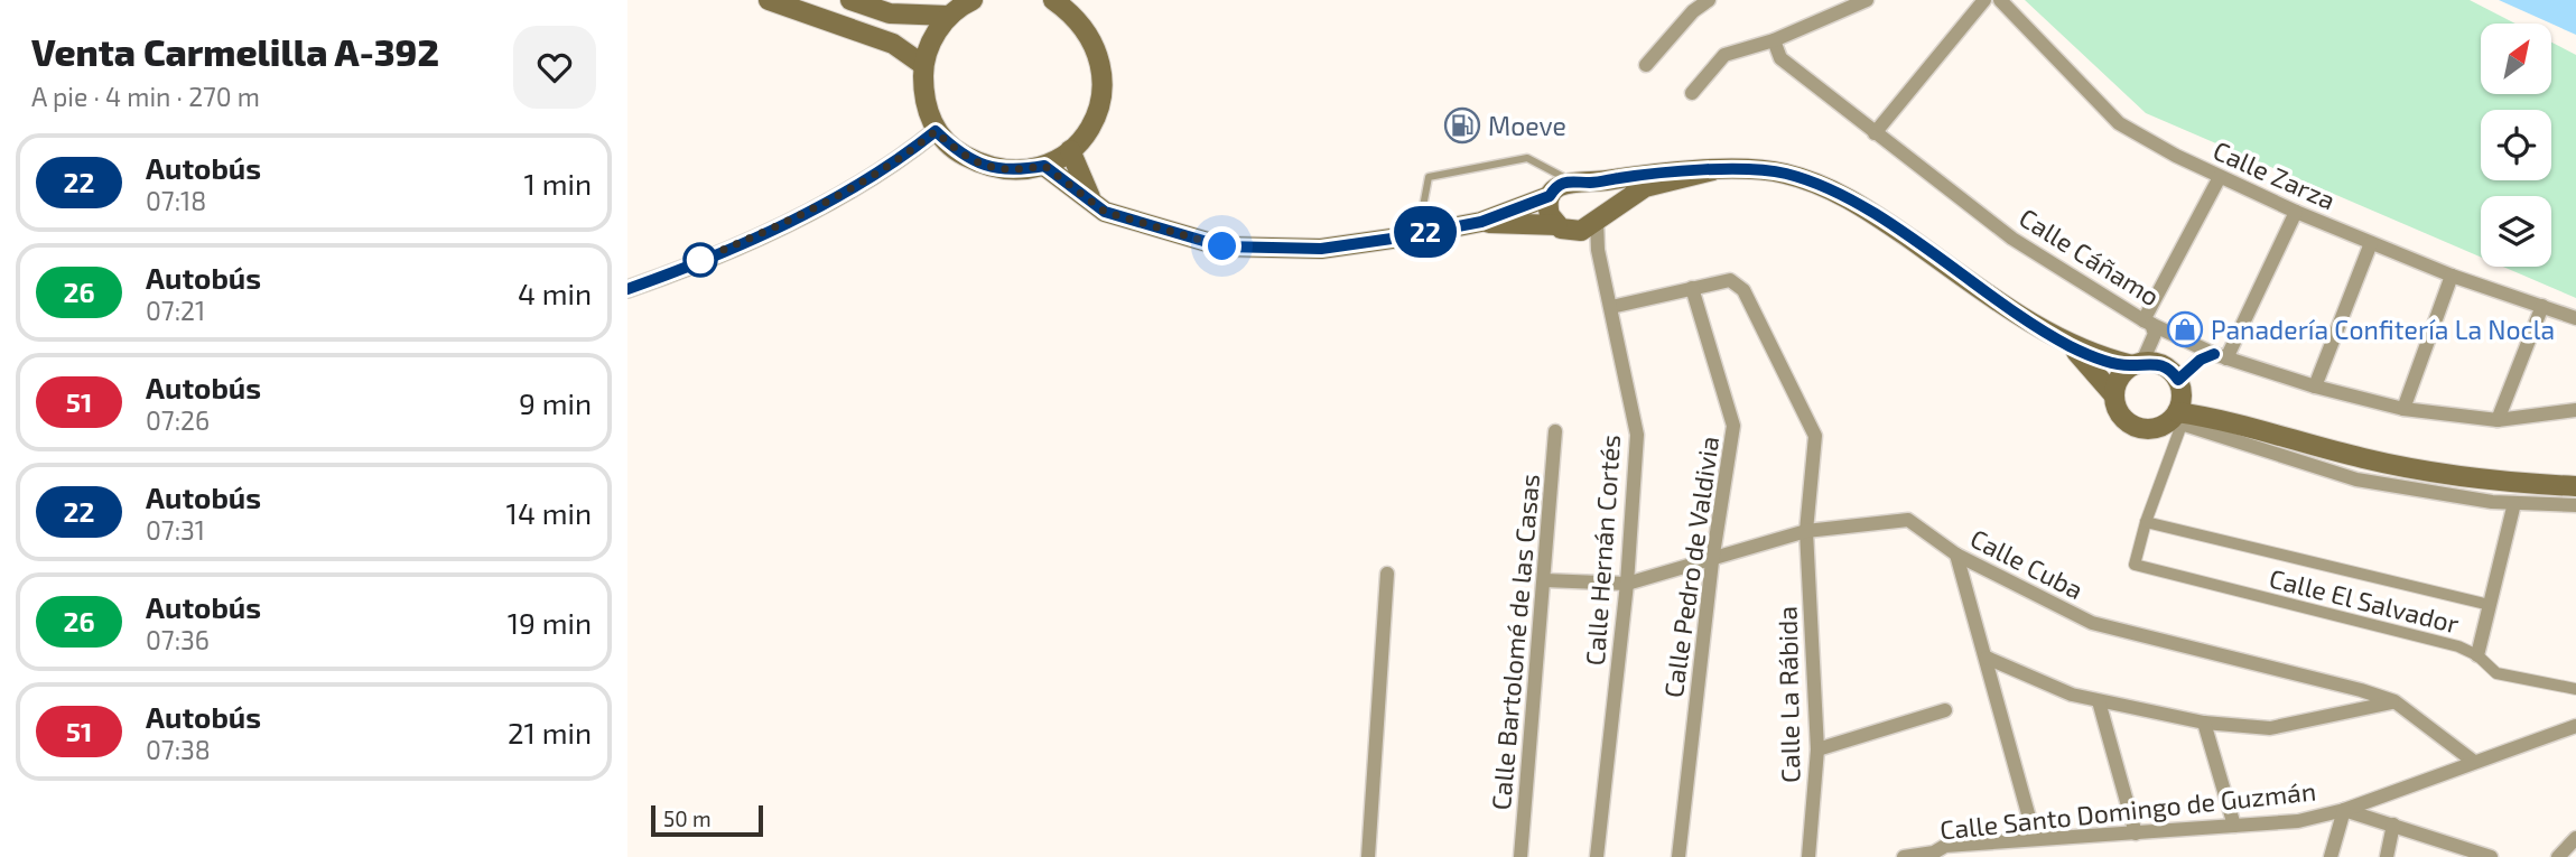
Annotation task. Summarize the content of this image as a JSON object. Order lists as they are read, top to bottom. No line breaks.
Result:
{"streets":{"street":["Calle Zarza","Calle Cáñamo","Calle Hernán Cortés","Calle Cuba","Calle Pedro de Valdivia","Calle El Salvador","Calle Bartolomé de las Casas","Calle La Rábida","Calle Santo Domingo de Guzmán"]},"crossings":[["Calle Hernán Cortés","Calle Cuba"],["Calle Hernán Cortés","Calle La Rábida"],["Calle Cuba","Calle Pedro de Valdivia"],["Calle Cuba","Calle Bartolomé de las Casas"],["Calle Cuba","Calle La Rábida"],["Calle Cuba","Calle Santo Domingo de Guzmán"],["Calle Pedro de Valdivia","Calle La Rábida"]],"places":{"fuel station":["Moeve"],"shop":["Panadería Confitería La Nocla"]},"lines":["bus line 22"],"scale_bar":"50 m","north":"top right","page":{"heading":["Venta Carmelilla A-392","A pie · 4 min · 270 m"],"on_map":"22","list":[{"mark":"22","name":"Autobús","note":"07:18","value":"1 min"},{"mark":"26","name":"Autobús","note":"07:21","value":"4 min"},{"mark":"51","name":"Autobús","note":"07:26","value":"9 min"},{"mark":"22","name":"Autobús","note":"07:31","value":"14 min"},{"mark":"26","name":"Autobús","note":"07:36","value":"19 min"},{"mark":"51","name":"Autobús","note":"07:38","value":"21 min"}],"scale":"50 m"}}
